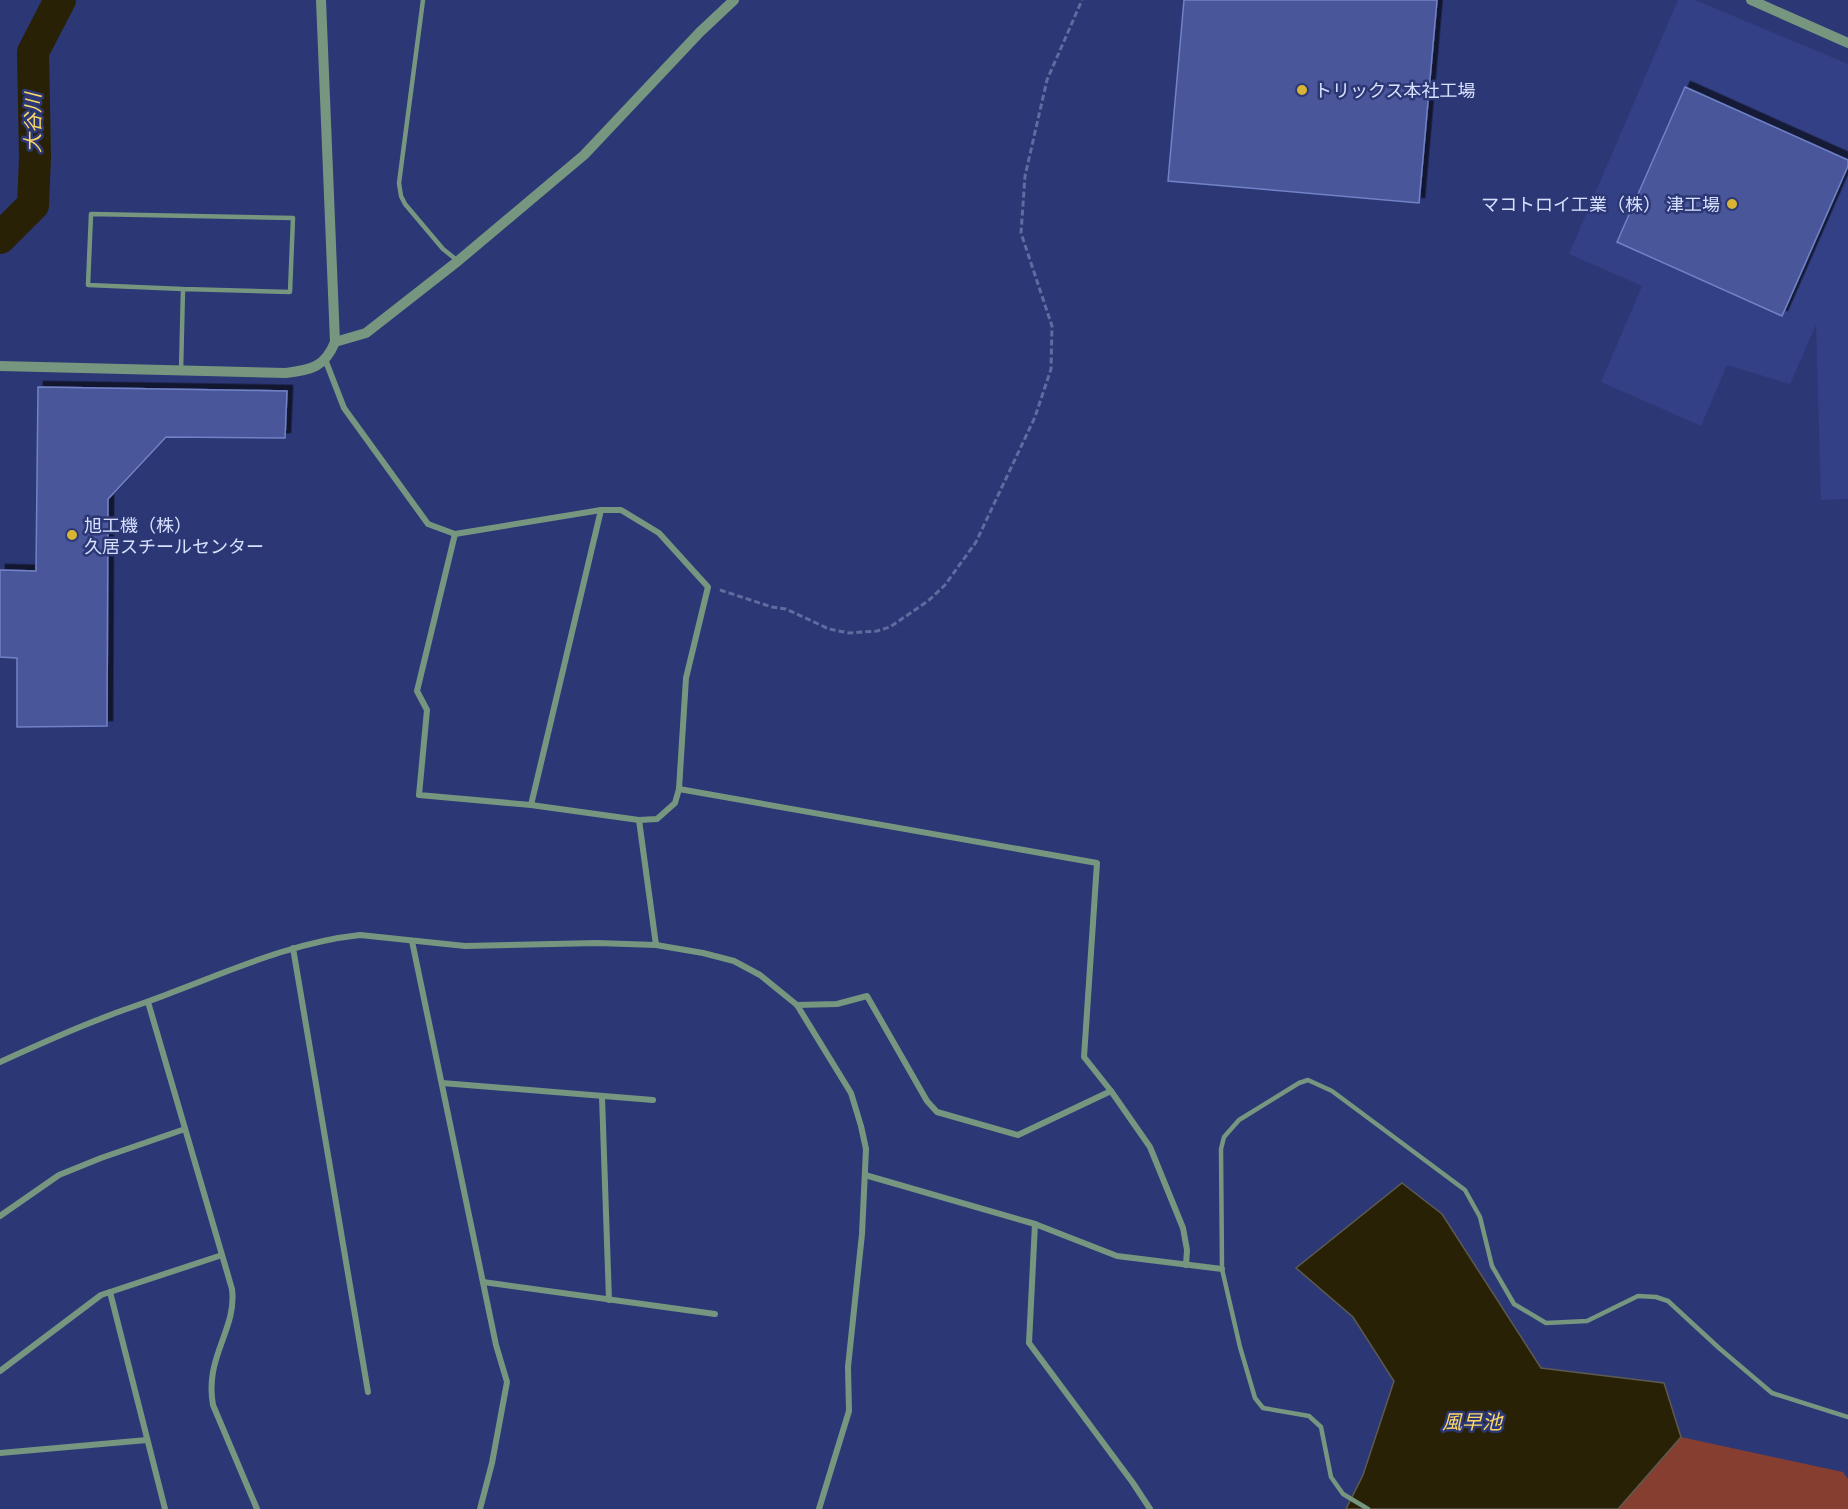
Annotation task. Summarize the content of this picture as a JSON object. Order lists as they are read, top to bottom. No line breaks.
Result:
{"water":["大谷川","風早池"],"places":["トリックス本社工場","マコトロイ工業（株） 津工場","旭工機（株） 久居スチールセンター"]}
